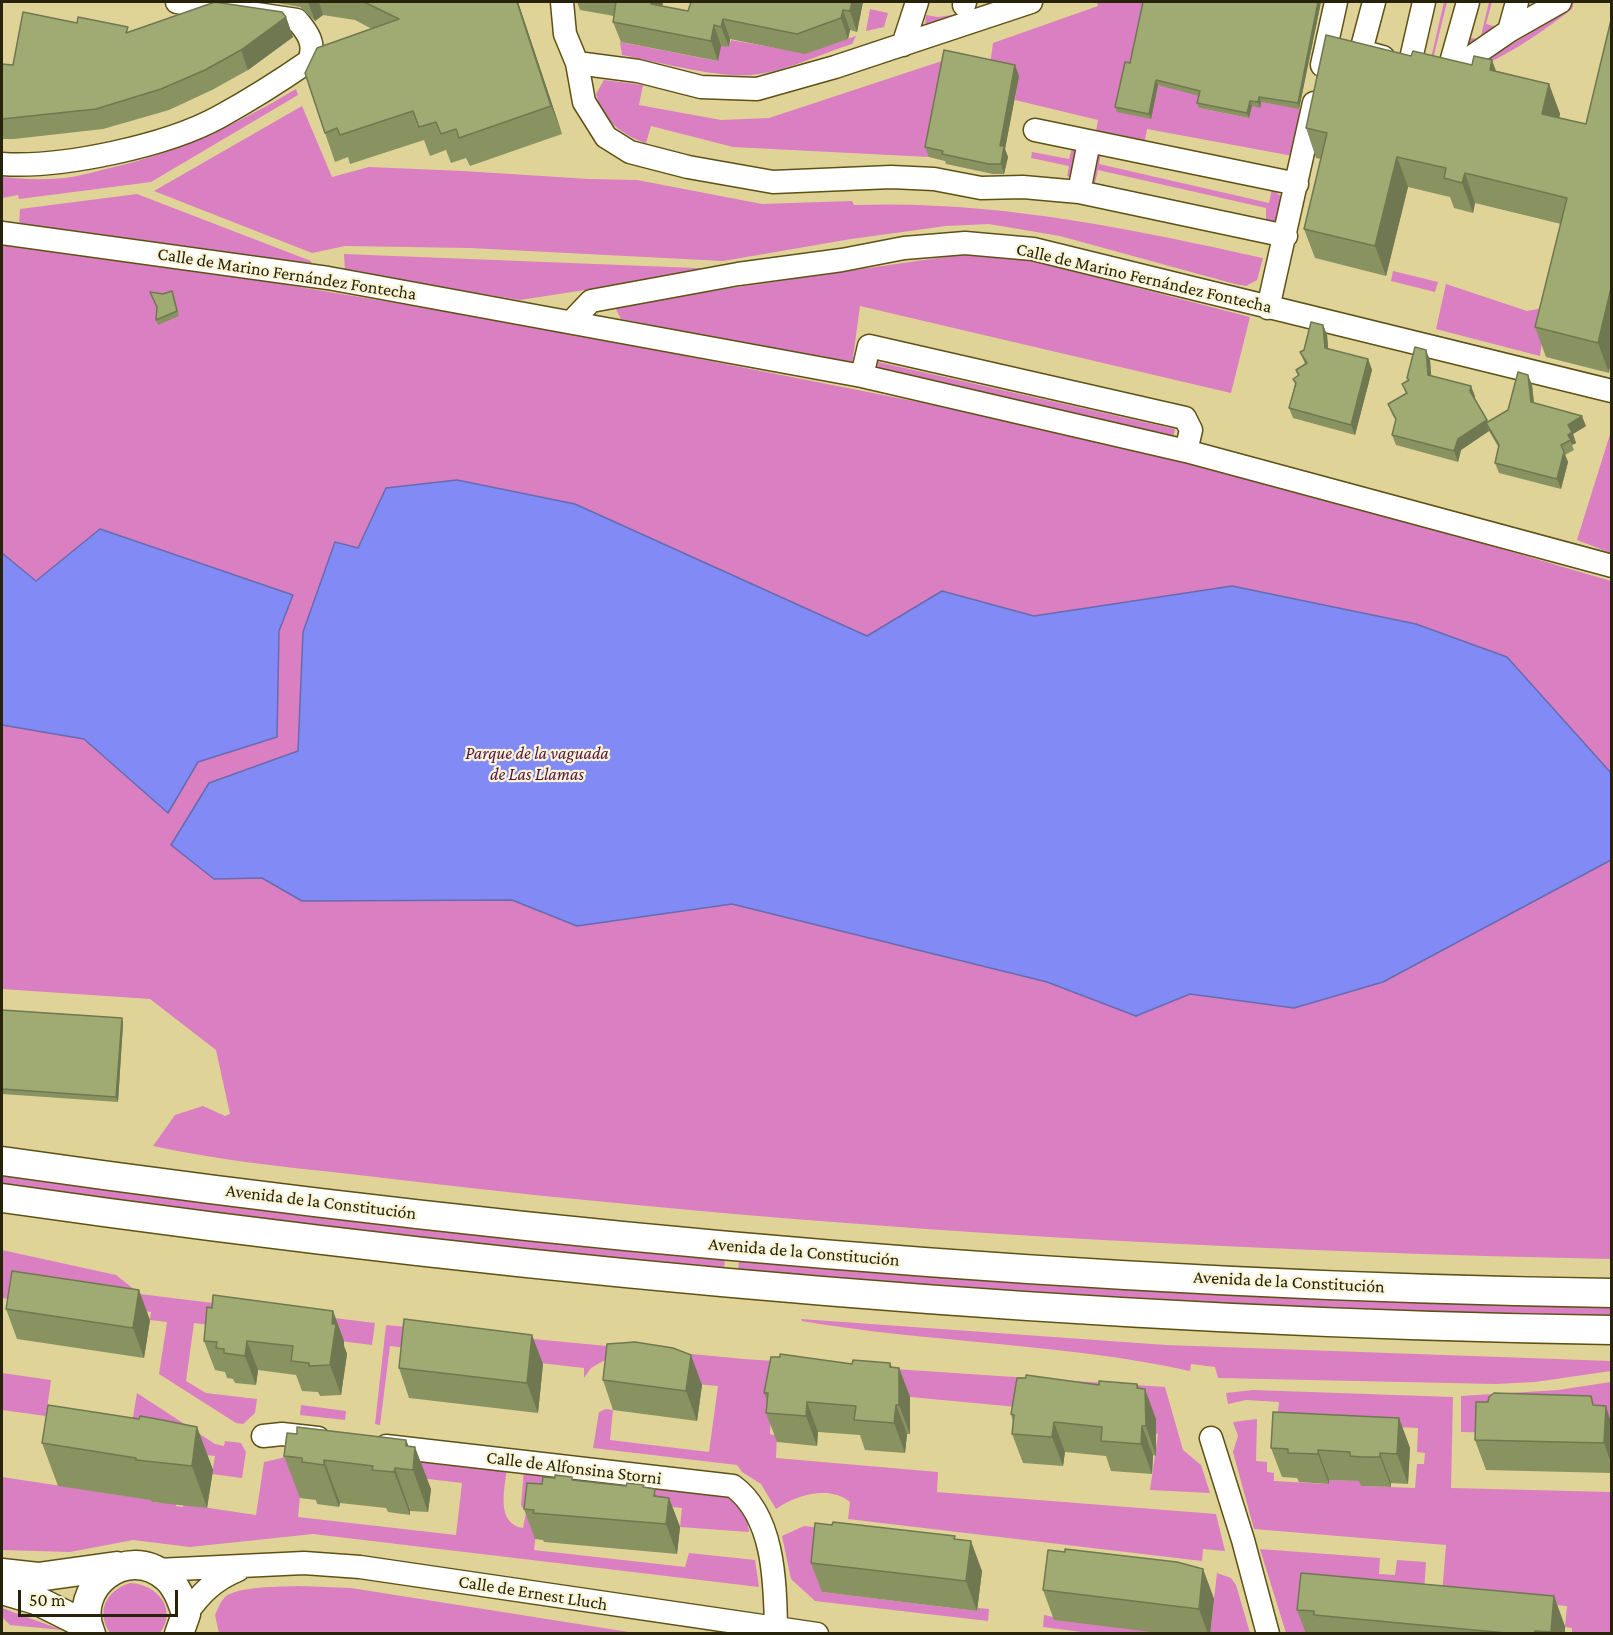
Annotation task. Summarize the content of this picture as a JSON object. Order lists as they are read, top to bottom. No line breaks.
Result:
{"streets":{"main road":["Avenida de la Constitución"],"street":["Calle de Marino Fernández Fontecha","Calle de Alfonsina Storni","Calle de Ernest Lluch"]},"crossings":[["Calle de Alfonsina Storni","Calle de Ernest Lluch"]],"parks":["Parque de la vaguada de Las Llamas"],"scale_bar":"50 m"}
